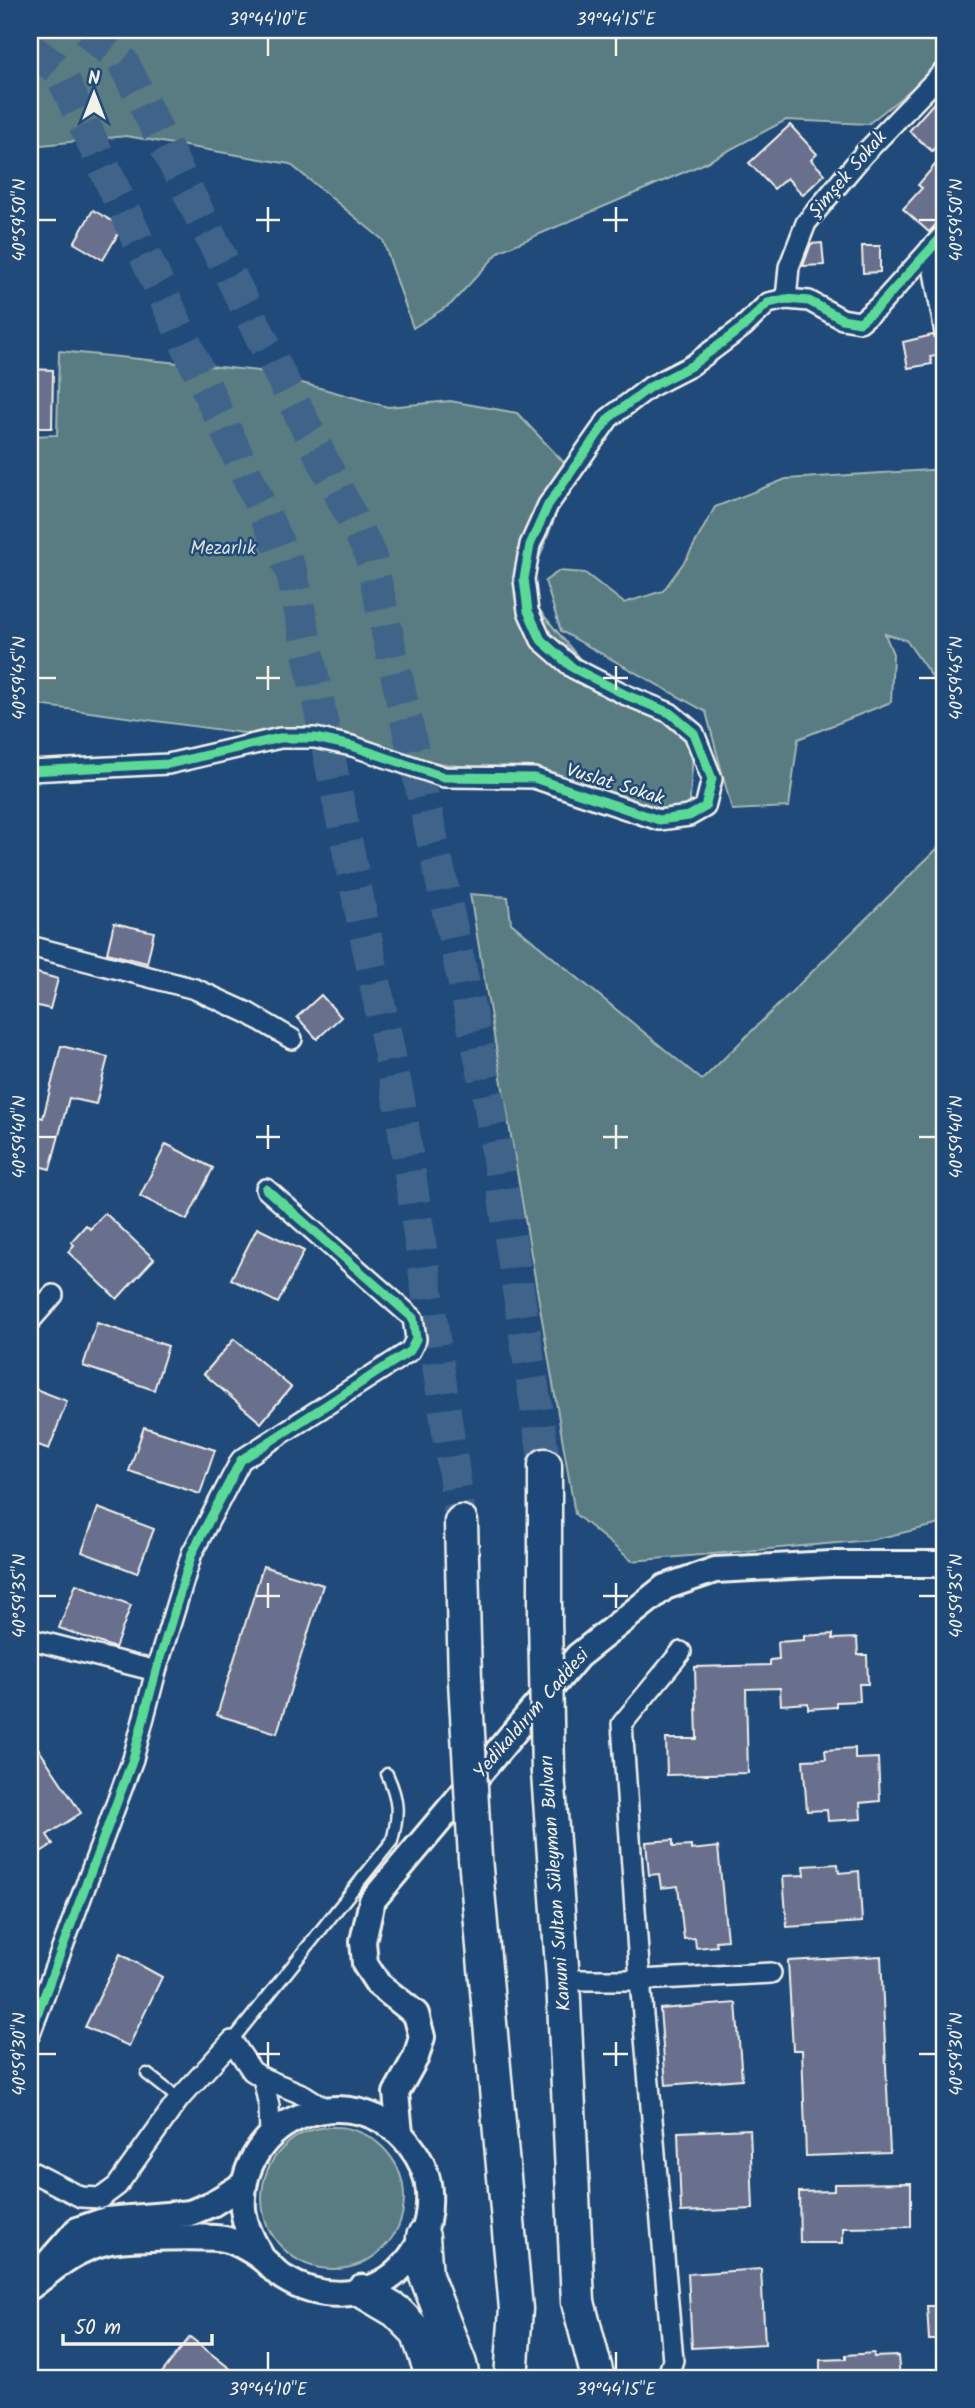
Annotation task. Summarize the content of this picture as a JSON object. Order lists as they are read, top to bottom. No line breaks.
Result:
{"streets":{"main road":["Kanuni Sultan Süleyman Bulvarı"],"street":["Şimşek Sokak","Vuslat Sokak","Yedikaldırım Caddesi"]},"crossings":[["Şimşek Sokak","Vuslat Sokak"]],"parks":["Mezarlık"],"scale_bar":"50 m","north":"top","coordinates":["39°44'10\"E","39°44'15\"E","40°59'50\"N","40°59'45\"N","40°59'40\"N","40°59'35\"N","40°59'30\"N"]}
